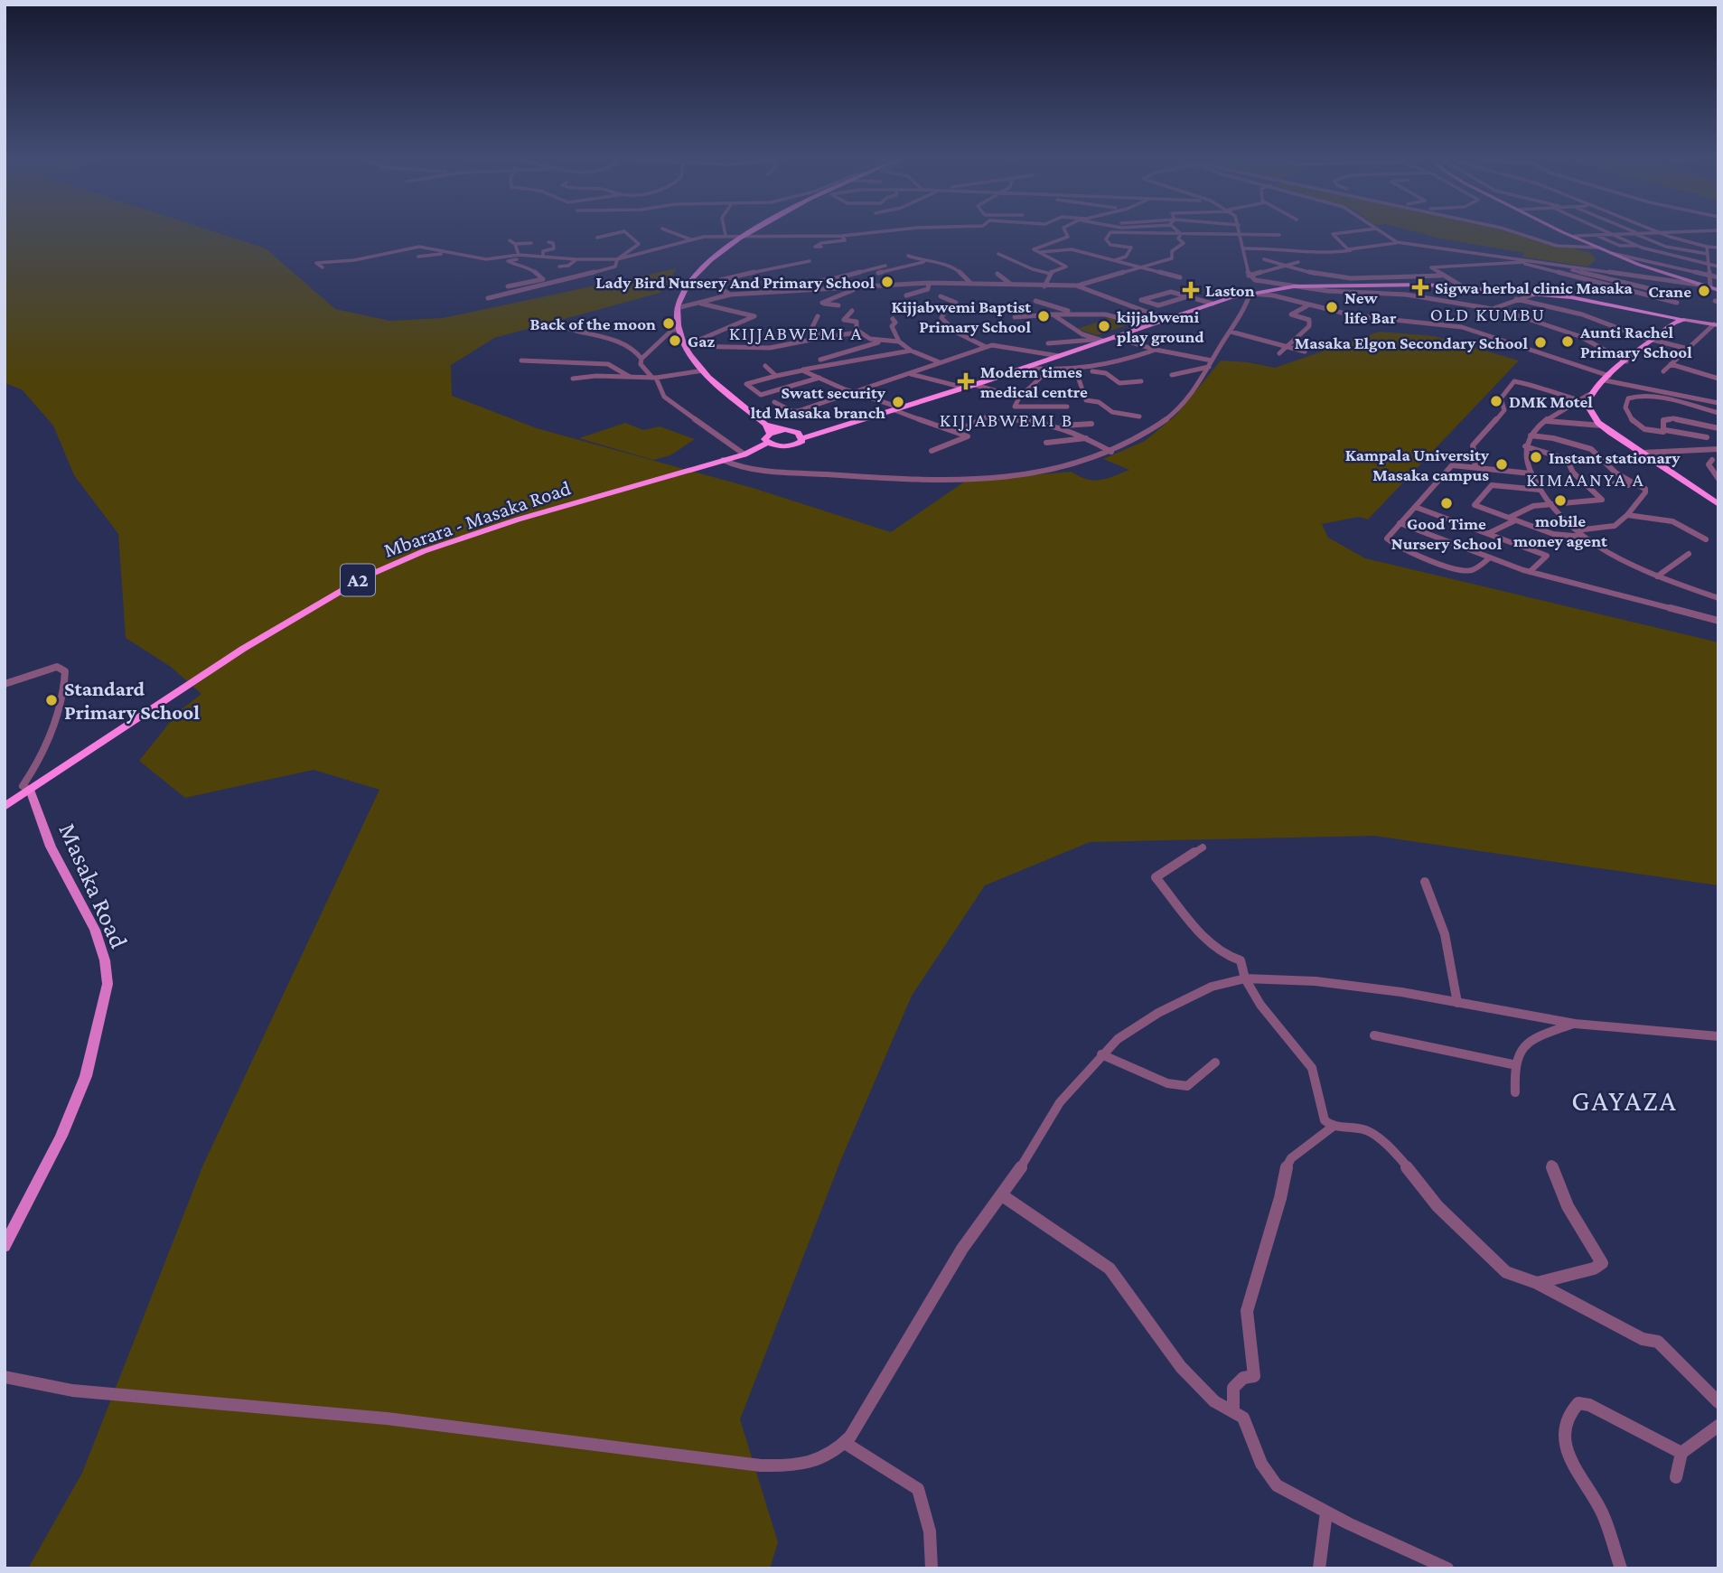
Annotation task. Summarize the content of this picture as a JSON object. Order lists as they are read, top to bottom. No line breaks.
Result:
{"streets":{"highway":["Mbarara - Masaka Road","A2"],"main road":["Masaka Road"]},"crossings":[["Mbarara - Masaka Road","A2"],["Mbarara - Masaka Road","Masaka Road"]],"districts":["OLD KUMBU","KIJJABWEMI A","KIJJABWEMI B","KIMAANYA A","GAYAZA"],"places":{"other":["Lady Bird Nursery And Primary School","Crane","New life Bar","Kijjabwemi Baptist Primary School","Back of the moon","kijjabwemi play ground","Gaz","Aunti Rachel Primary School","Masaka Elgon Secondary School","DMK Motel","Swatt security ltd Masaka branch","Instant stationary","Kampala University Masaka campus","mobile money agent","Good Time Nursery School","Standard Primary School"],"health":["Sigwa herbal clinic Masaka","Laston","Modern times medical centre"]}}
